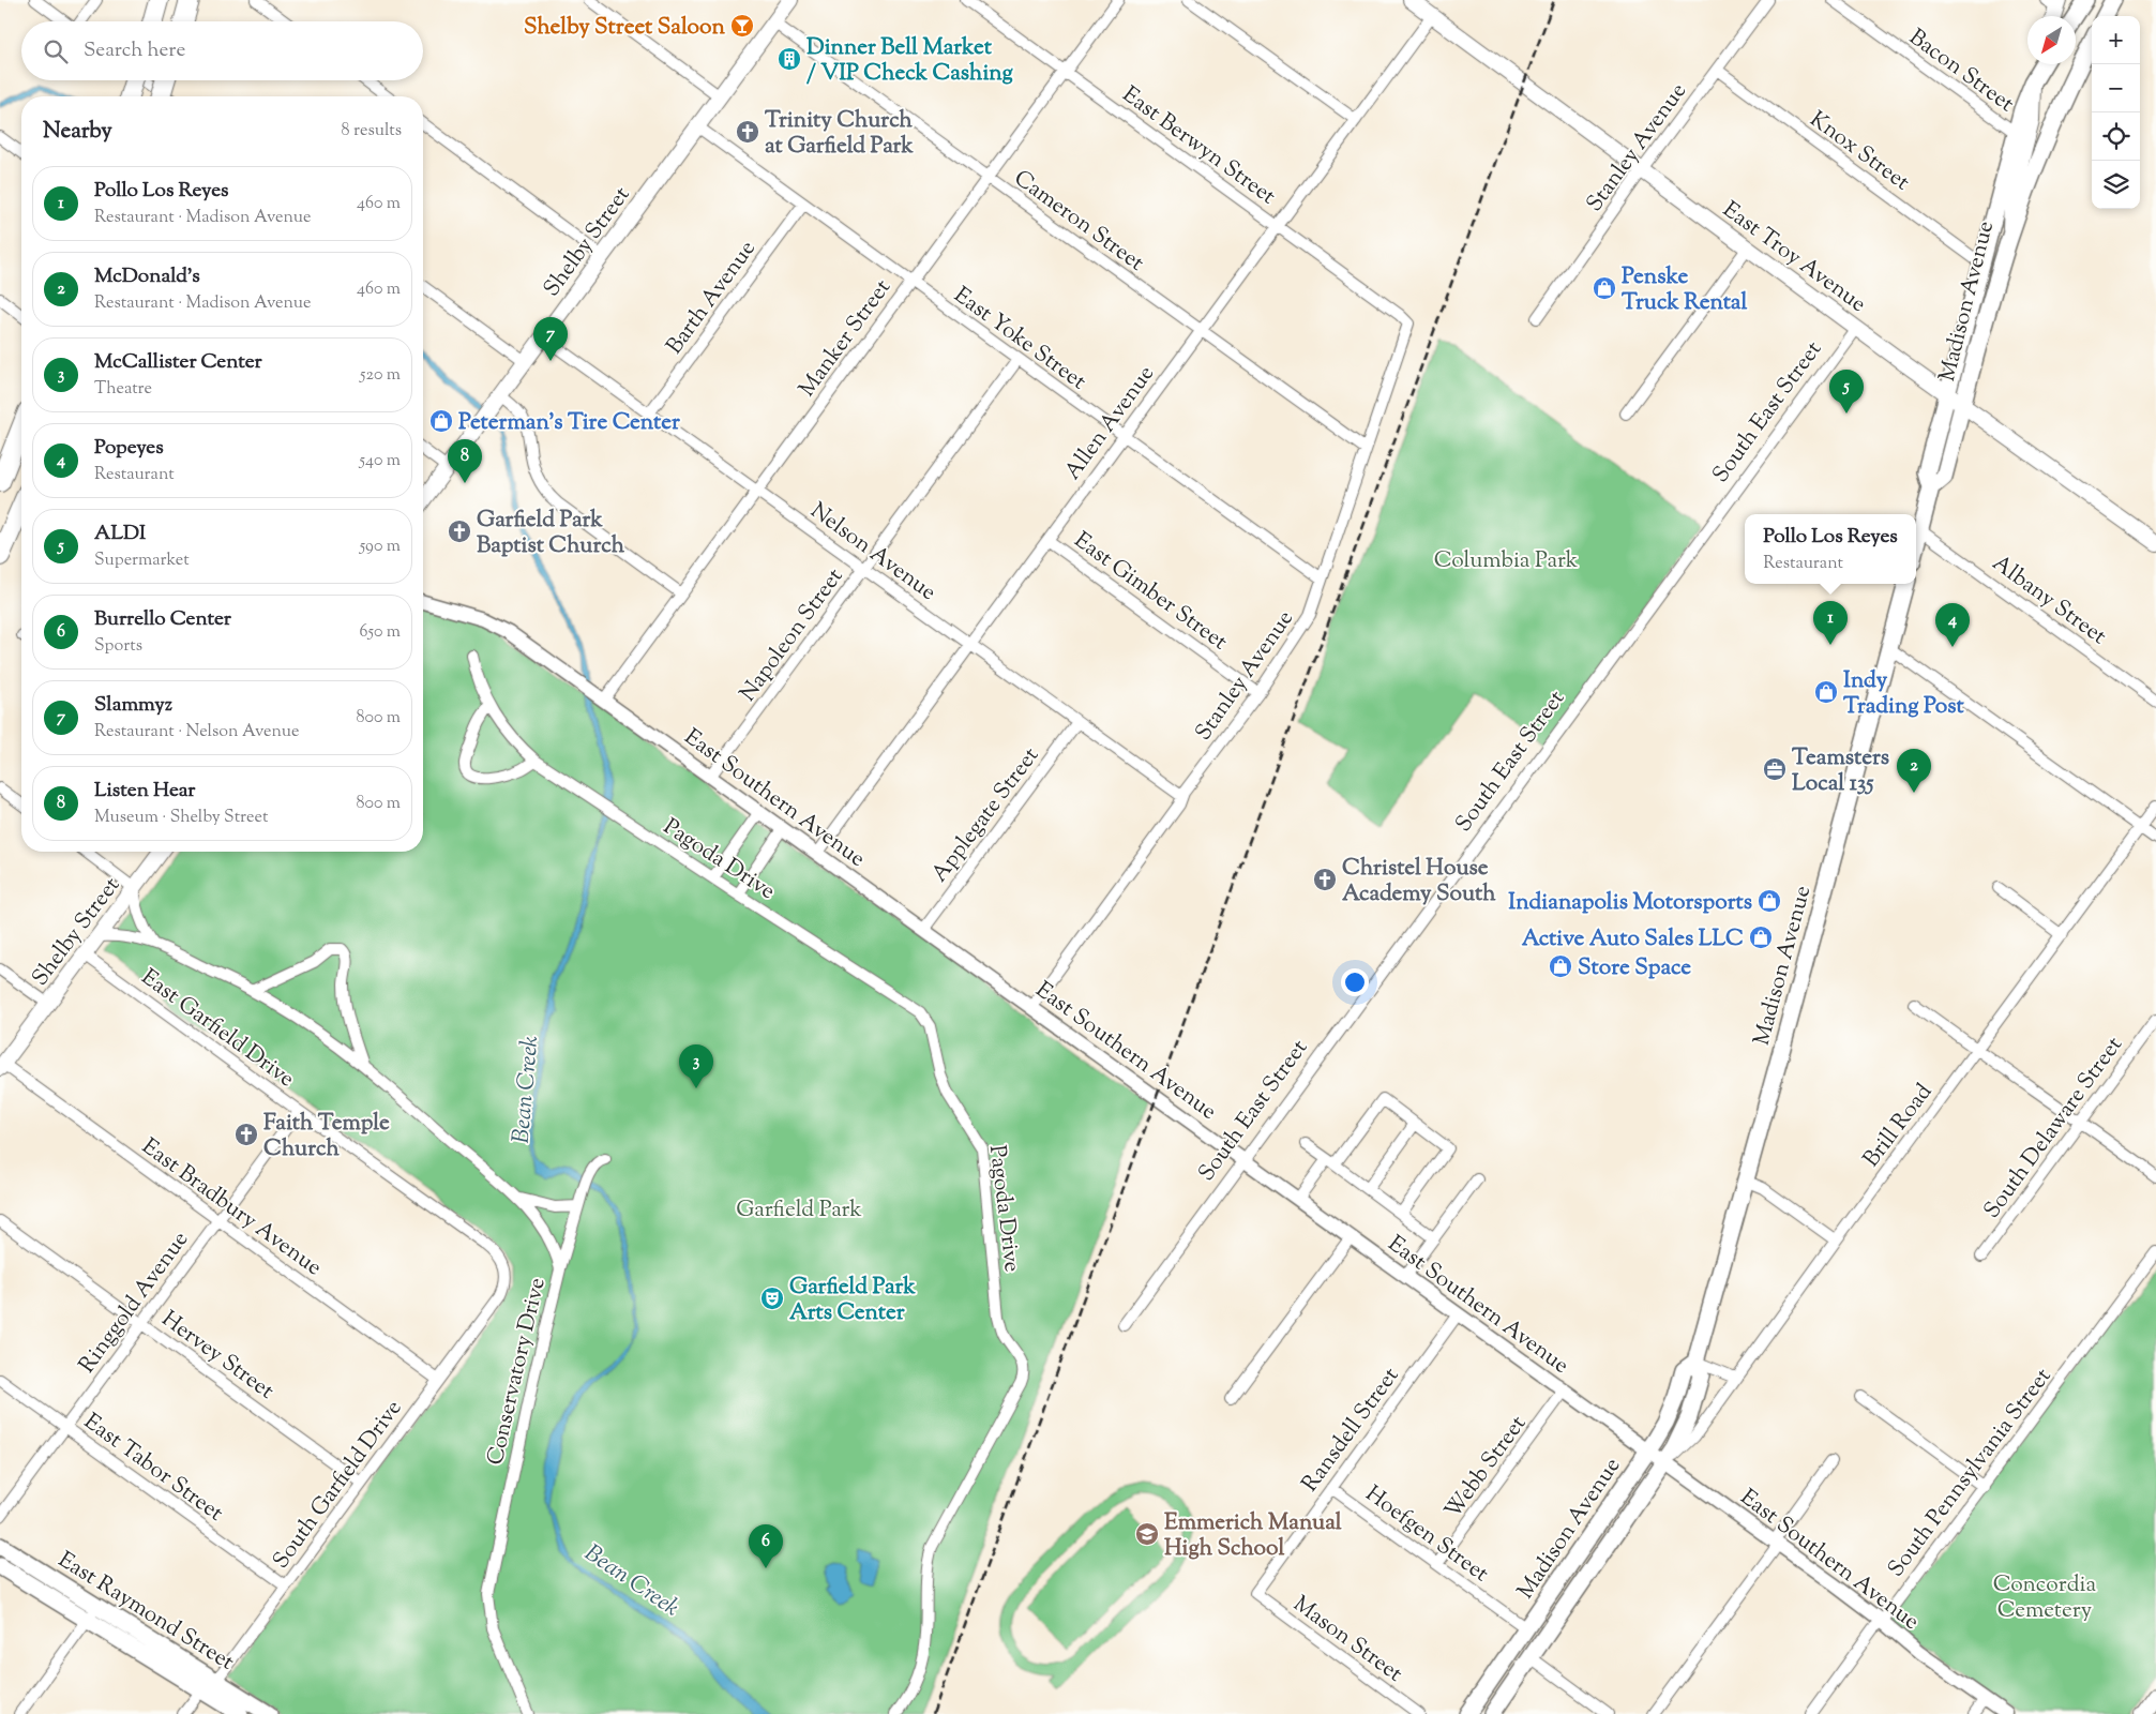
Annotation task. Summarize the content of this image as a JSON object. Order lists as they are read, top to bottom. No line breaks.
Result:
{"streets":{"main road":["Shelby Street","East Troy Avenue","Madison Avenue","East Raymond Street"],"street":["Bacon Street","East Berwyn Street","Stanley Avenue","Knox Street","Cameron Street","Barth Avenue","Manker Street","East Yoke Street","South East Street","Allen Avenue","Nelson Avenue","East Gimber Street","Albany Street","Napoleon Street","East Southern Avenue","Applegate Street","Pagoda Drive","East Garfield Drive","Brill Road","South Delaware Street","East Bradbury Avenue","Ringgold Avenue","Hervey Street","Conservatory Drive","Ransdell Street","East Tabor Street","Webb Street","South Pennsylvania Street","South Garfield Drive","Hoefgen Street","Mason Street"]},"crossings":[["Bacon Street","Madison Avenue"],["East Berwyn Street","Stanley Avenue"],["East Berwyn Street","Manker Street"],["East Berwyn Street","Allen Avenue"],["Stanley Avenue","Knox Street"],["Stanley Avenue","Cameron Street"],["Stanley Avenue","East Troy Avenue"],["Stanley Avenue","East Yoke Street"],["Stanley Avenue","Nelson Avenue"],["Stanley Avenue","East Gimber Street"],["Stanley Avenue","East Southern Avenue"],["Knox Street","Madison Avenue"],["Cameron Street","Shelby Street"],["Cameron Street","Manker Street"],["Cameron Street","Allen Avenue"],["Shelby Street","East Yoke Street"],["Shelby Street","Nelson Avenue"],["Shelby Street","East Garfield Drive"],["Shelby Street","East Bradbury Avenue"],["Shelby Street","Conservatory Drive"],["East Troy Avenue","Madison Avenue"],["East Troy Avenue","South East Street"],["East Troy Avenue","Allen Avenue"],["Barth Avenue","East Yoke Street"],["Barth Avenue","Nelson Avenue"],["Madison Avenue","Albany Street"],["Madison Avenue","East Southern Avenue"],["Madison Avenue","Brill Road"],["Madison Avenue","Hoefgen Street"],["Manker Street","East Yoke Street"],["Manker Street","Nelson Avenue"],["Manker Street","East Southern Avenue"],["East Yoke Street","Allen Avenue"],["East Yoke Street","Napoleon Street"],["South East Street","East Southern Avenue"],["Allen Avenue","Nelson Avenue"],["Allen Avenue","East Gimber Street"],["Allen Avenue","East Southern Avenue"],["Nelson Avenue","Napoleon Street"],["Nelson Avenue","Applegate Street"],["Napoleon Street","East Southern Avenue"],["East Southern Avenue","Applegate Street"],["East Southern Avenue","Brill Road"],["East Southern Avenue","Ransdell Street"],["East Southern Avenue","Webb Street"],["East Southern Avenue","South Pennsylvania Street"],["East Garfield Drive","Ringgold Avenue"],["East Garfield Drive","South Garfield Drive"],["East Bradbury Avenue","Ringgold Avenue"],["East Bradbury Avenue","South Garfield Drive"],["Ringgold Avenue","Hervey Street"],["Ringgold Avenue","East Tabor Street"],["Hervey Street","South Garfield Drive"],["Ransdell Street","Hoefgen Street"],["Ransdell Street","Mason Street"],["East Tabor Street","South Garfield Drive"],["Webb Street","Hoefgen Street"],["South Garfield Drive","East Raymond Street"]],"water":["Bean Creek"],"parks":["Columbia Park","Garfield Park","Concordia Cemetery"],"places":{"bar":["Shelby Street Saloon"],"building":["Dinner Bell Market / VIP Check Cashing"],"church":["Trinity Church at Garfield Park","Garfield Park Baptist Church","Christel House Academy South","Faith Temple Church"],"shop":["Penske Truck Rental","Peterman's Tire Center","Indy Trading Post","Indianapolis Motorsports","Active Auto Sales LLC","Store Space"],"office":["Teamsters Local 135"],"theatre":["Garfield Park Arts Center"],"school or university":["Emmerich Manual High School"]},"north":"bottom left","page":{"map_buttons":["+","−"],"search":"Search here","heading":["Nearby","8 results"],"list":[{"mark":"1","name":"Pollo Los Reyes","note":"Restaurant · Madison Avenue","value":"460 m"},{"mark":"2","name":"McDonald's","note":"Restaurant · Madison Avenue","value":"460 m"},{"mark":"3","name":"McCallister Center","note":"Theatre","value":"520 m"},{"mark":"4","name":"Popeyes","note":"Restaurant","value":"540 m"},{"mark":"5","name":"ALDI","note":"Supermarket","value":"590 m"},{"mark":"6","name":"Burrello Center","note":"Sports","value":"650 m"},{"mark":"7","name":"Slammyz","note":"Restaurant · Nelson Avenue","value":"800 m"},{"mark":"8","name":"Listen Hear","note":"Museum · Shelby Street","value":"800 m"}],"pins":["7","5","8","1","4","2","3","6"],"popup":["Pollo Los Reyes","Restaurant"]}}
